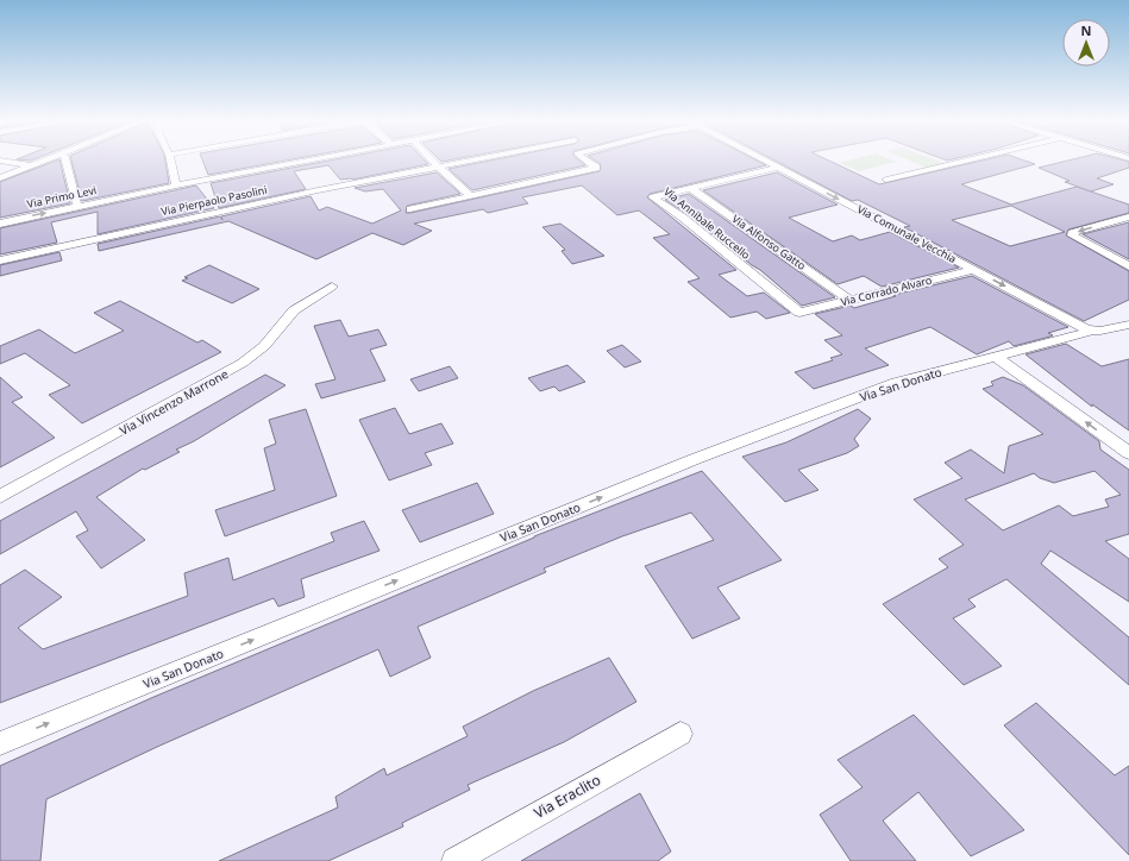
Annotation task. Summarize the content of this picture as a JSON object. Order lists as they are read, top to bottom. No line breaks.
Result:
{"streets":{"street":["Via Primo Levi","Via Pierpaolo Pasolini","Via Annibale Ruccello","Via Comunale Vecchia","Via Alfonso Gatto","Via Corrado Alvaro","Via San Donato","Via Vincenzo Marrone","Via Eraclito"]},"crossings":[["Via Annibale Ruccello","Via Comunale Vecchia"],["Via Annibale Ruccello","Via Alfonso Gatto"],["Via Annibale Ruccello","Via Corrado Alvaro"],["Via Comunale Vecchia","Via Corrado Alvaro"],["Via Comunale Vecchia","Via San Donato"]],"one_way":["Via Comunale Vecchia","Via San Donato"],"north":"top"}
